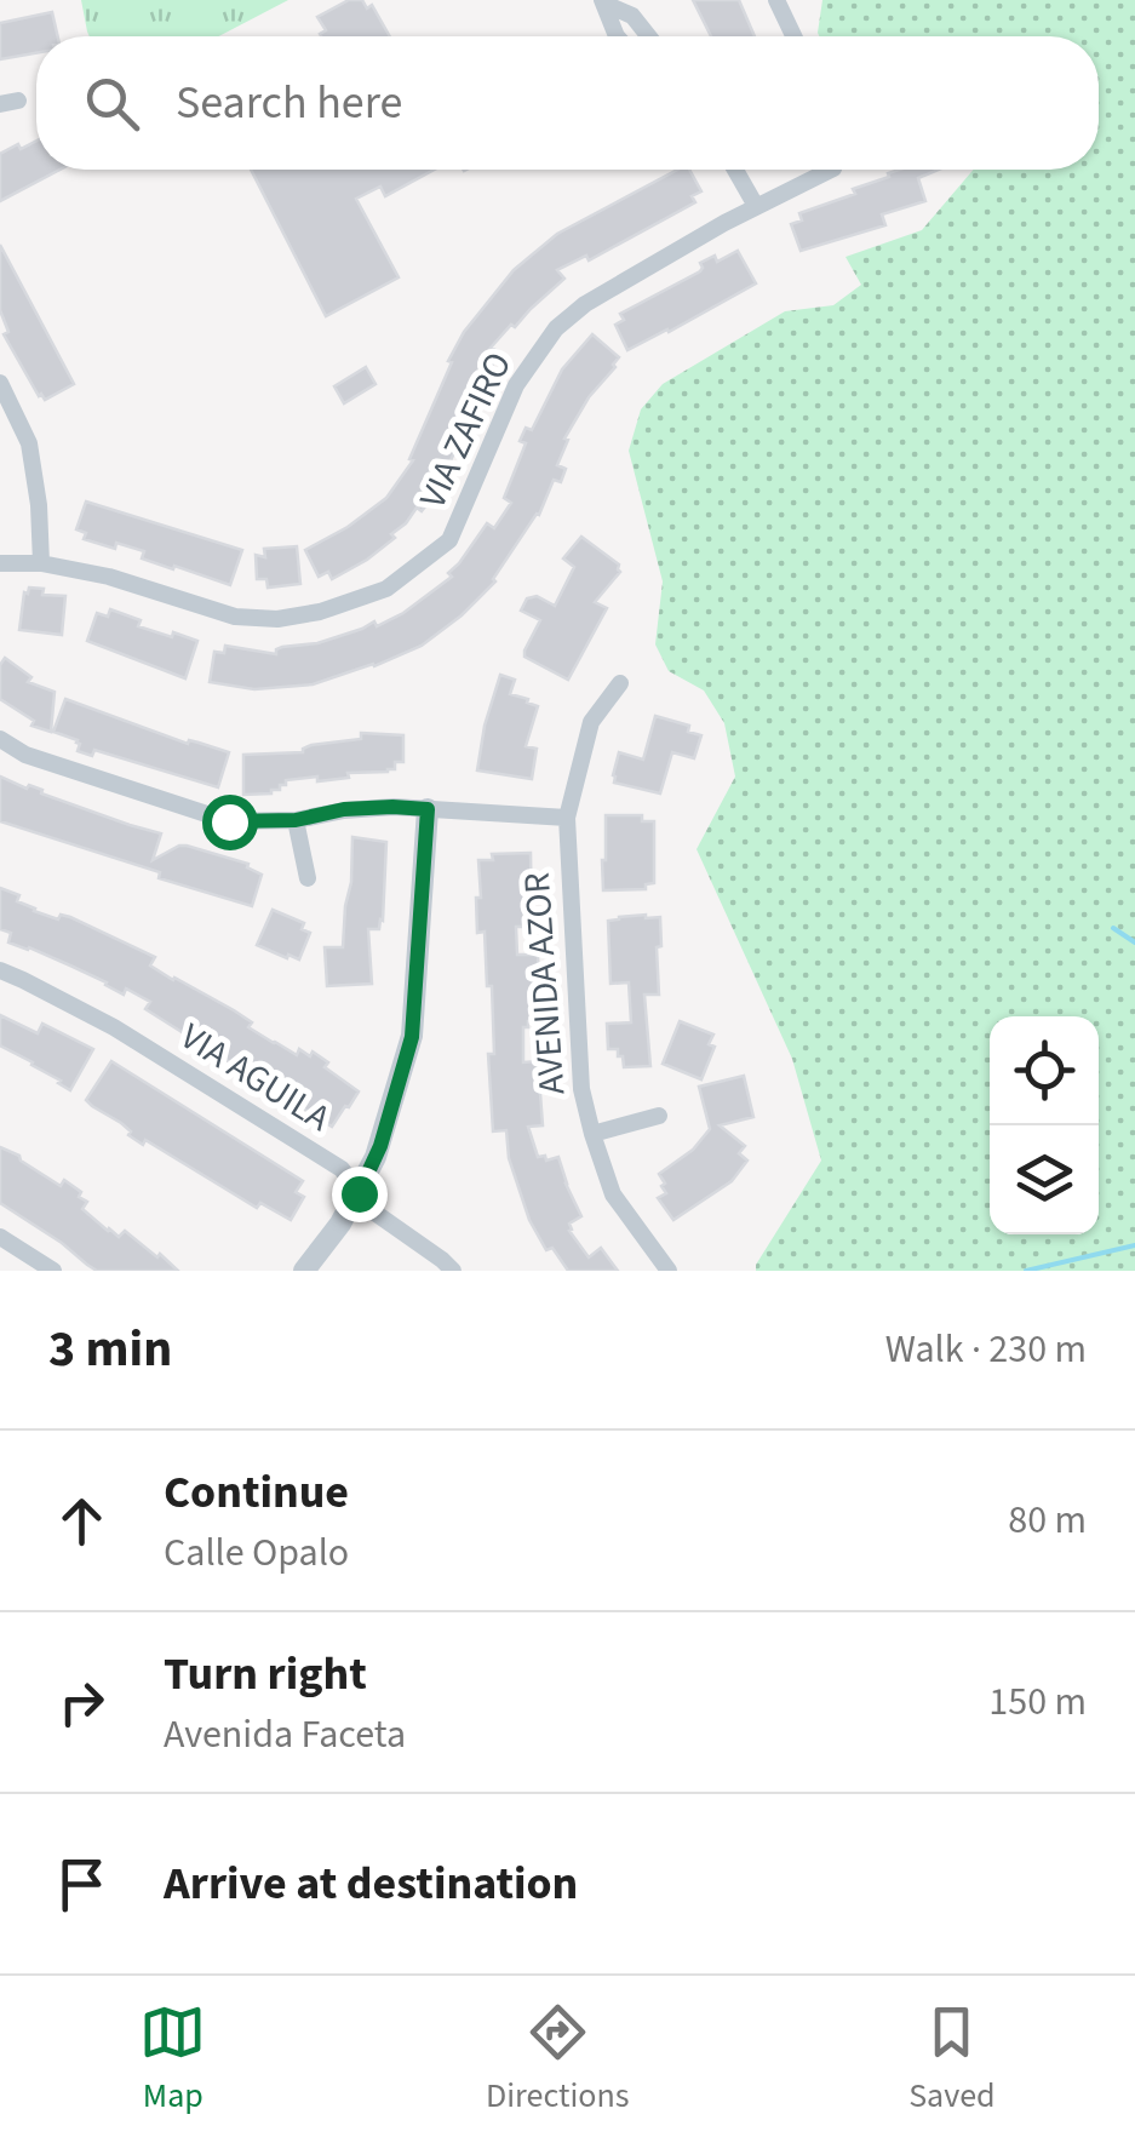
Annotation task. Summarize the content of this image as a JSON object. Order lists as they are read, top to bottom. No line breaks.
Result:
{"streets":{"street":["VIA ZAFIRO","AVENIDA AZOR","VIA AGUILA"]},"page":{"search":"Search here","heading":["3 min","Walk · 230 m"],"list":[["Continue","Calle Opalo","80 m"],["Turn right","Avenida Faceta","150 m"],"Arrive at destination"],"nav":["Map","Directions","Saved"]}}
